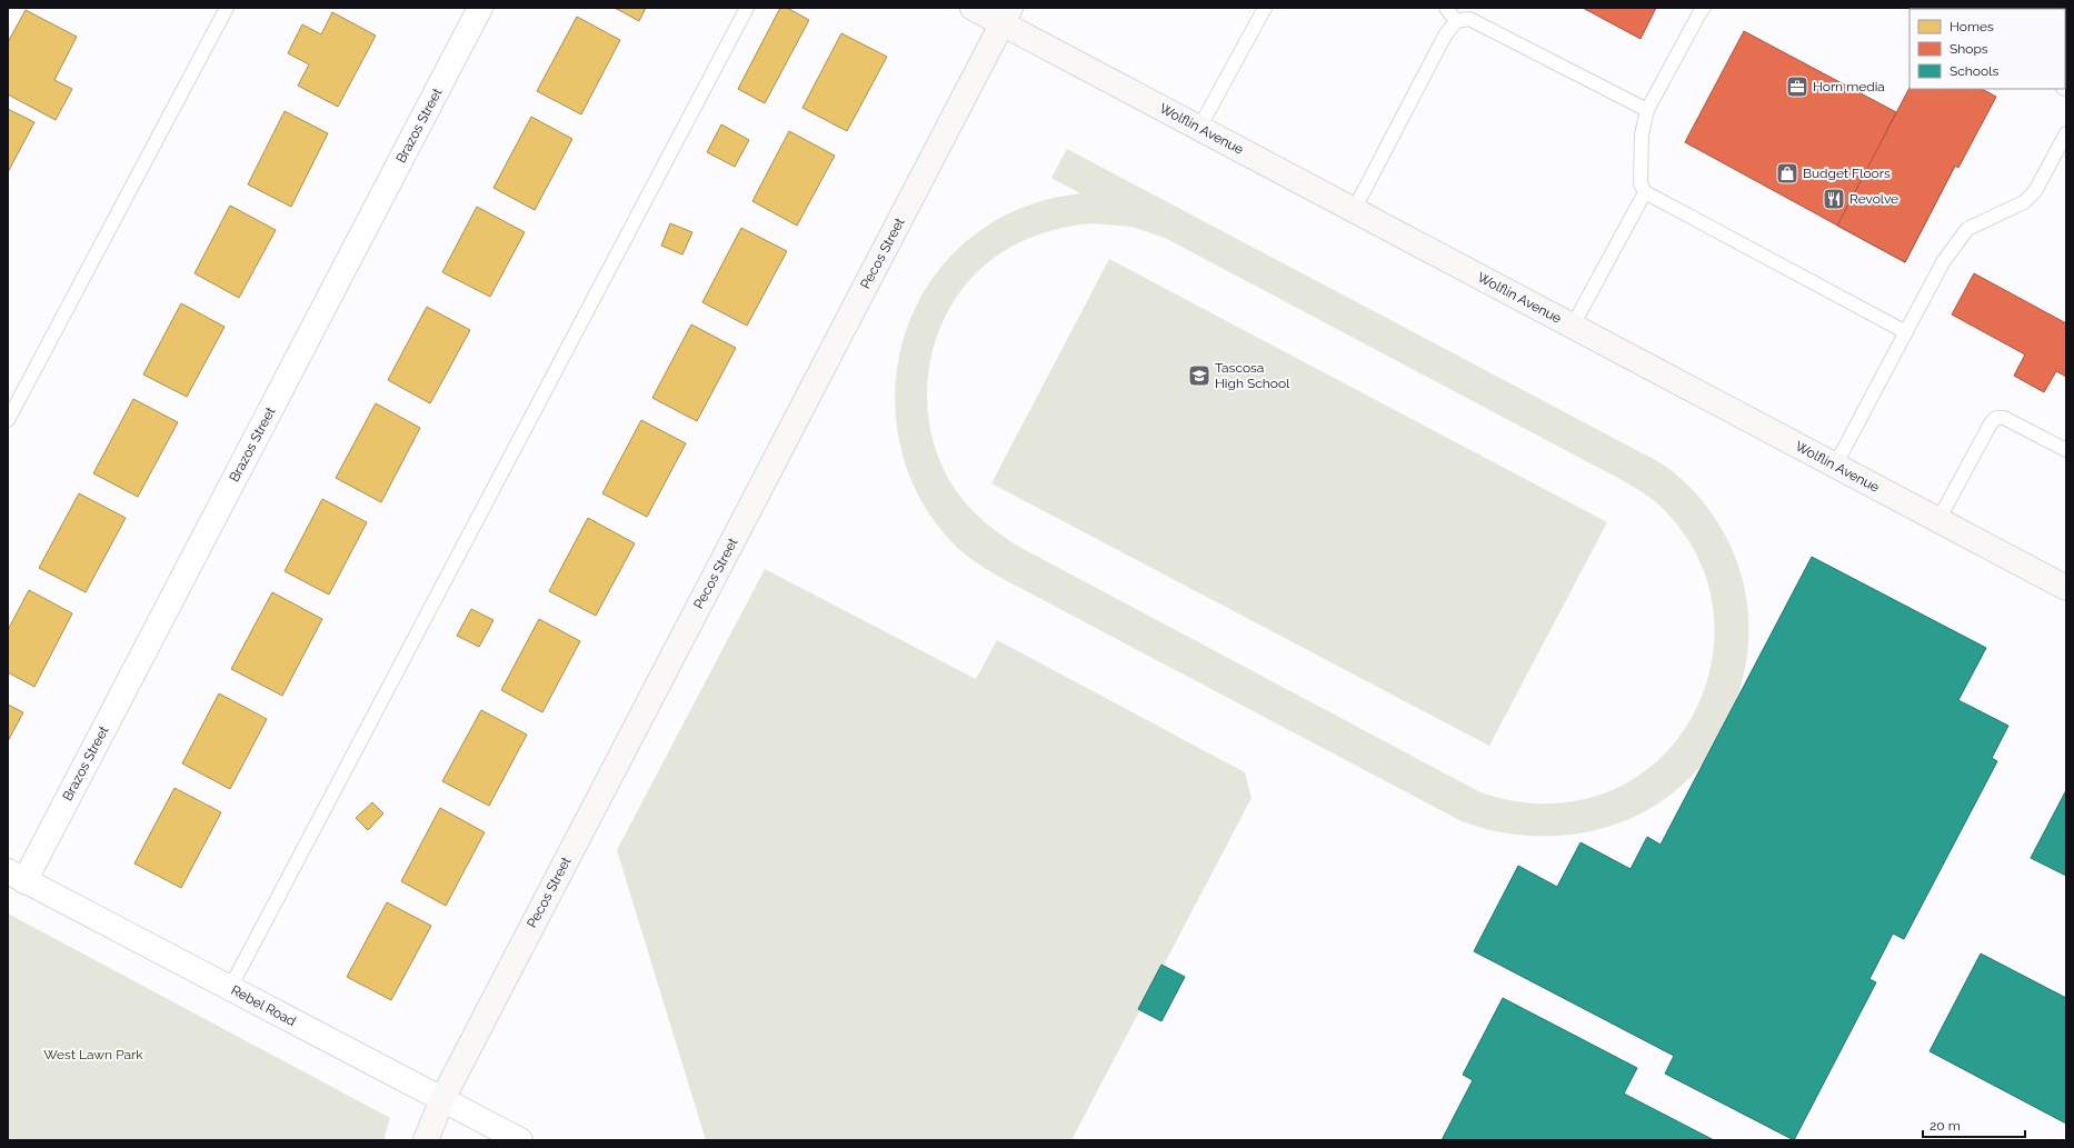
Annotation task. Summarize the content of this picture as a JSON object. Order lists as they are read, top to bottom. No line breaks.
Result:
{"streets":{"street":["Brazos Street","Wolflin Avenue","Pecos Street","Rebel Road"]},"crossings":[["Brazos Street","Rebel Road"],["Wolflin Avenue","Pecos Street"],["Pecos Street","Rebel Road"]],"parks":["West Lawn Park"],"places":{"office":["Horn media"],"shop":["Budget Floors"],"restaurant":["Revolve"],"school or university":["Tascosa High School"]},"legend":["Homes","Shops","Schools"],"scale_bar":"20 m"}
